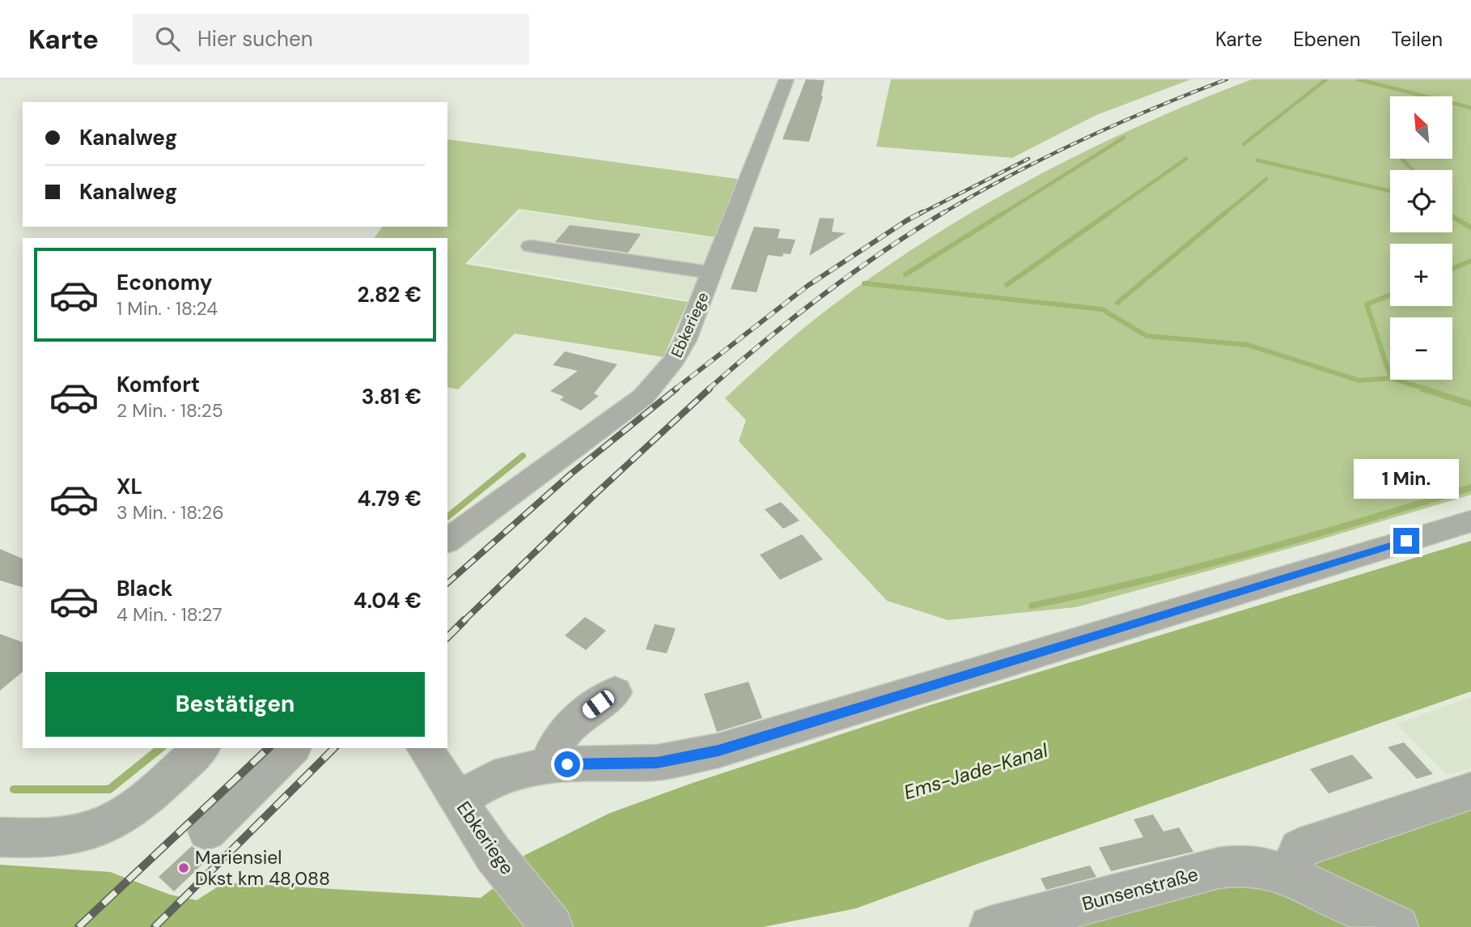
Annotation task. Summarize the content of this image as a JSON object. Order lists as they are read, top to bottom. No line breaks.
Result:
{"streets":{"street":["Ebkeriege","Bunsenstraße"]},"water":["Ems-Jade-Kanal"],"places":["Mariensiel Dkst km 48,088"],"north":"top left","page":{"header":"Karte","search":"Hier suchen","nav":["Karte","Ebenen","Teilen"],"map_buttons":["+","−"],"banner":["Kanalweg","Kanalweg"],"list":[{"name":"Economy","note":"1 Min. · 18:24","value":"2.82 €"},{"name":"Komfort","note":"2 Min. · 18:25","value":"3.81 €"},{"name":"XL","note":"3 Min. · 18:26","value":"4.79 €"},{"name":"Black","note":"4 Min. · 18:27","value":"4.04 €"}],"bubble":"1 Min.","buttons":"Bestätigen"}}
